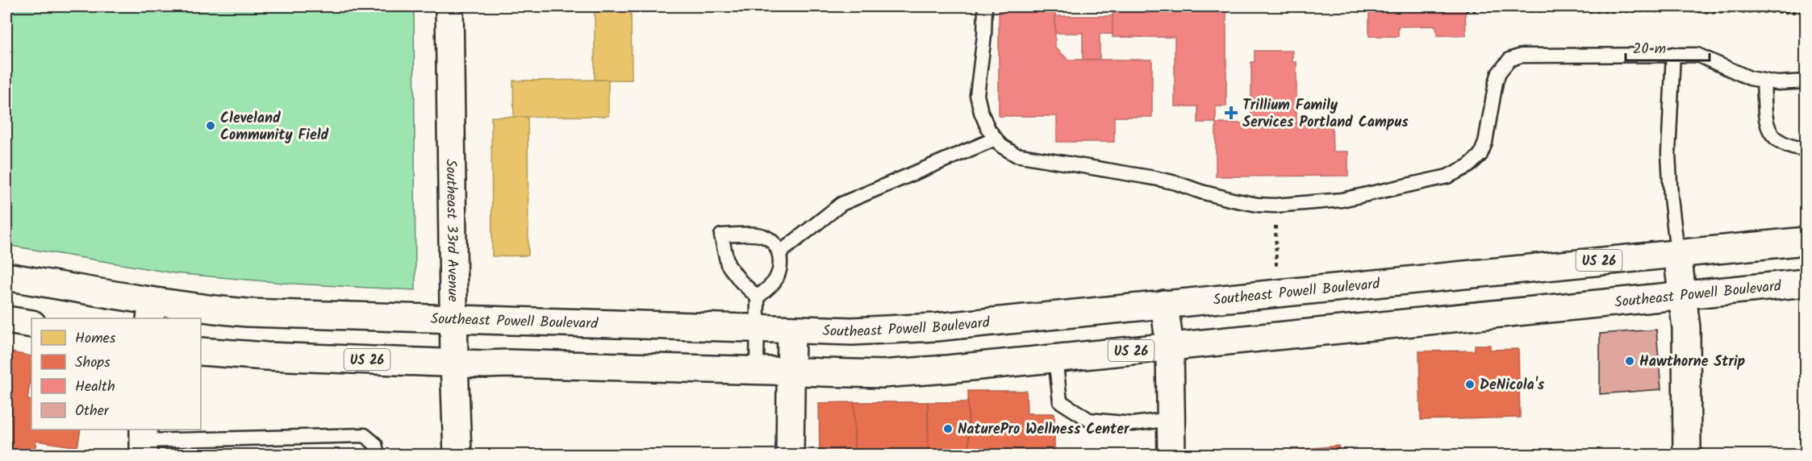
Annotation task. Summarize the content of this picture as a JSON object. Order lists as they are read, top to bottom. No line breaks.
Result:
{"streets":{"main road":["Southeast 33rd Avenue","US 26","Southeast Powell Boulevard"]},"crossings":[["Southeast 33rd Avenue","Southeast Powell Boulevard"]],"places":{"health":["Trillium Family Services Portland Campus"],"other":["Cleveland Community Field","Hawthorne Strip","DeNicola's","NaturePro Wellness Center"]},"legend":["Homes","Shops","Health","Other"],"scale_bar":"20 m"}
